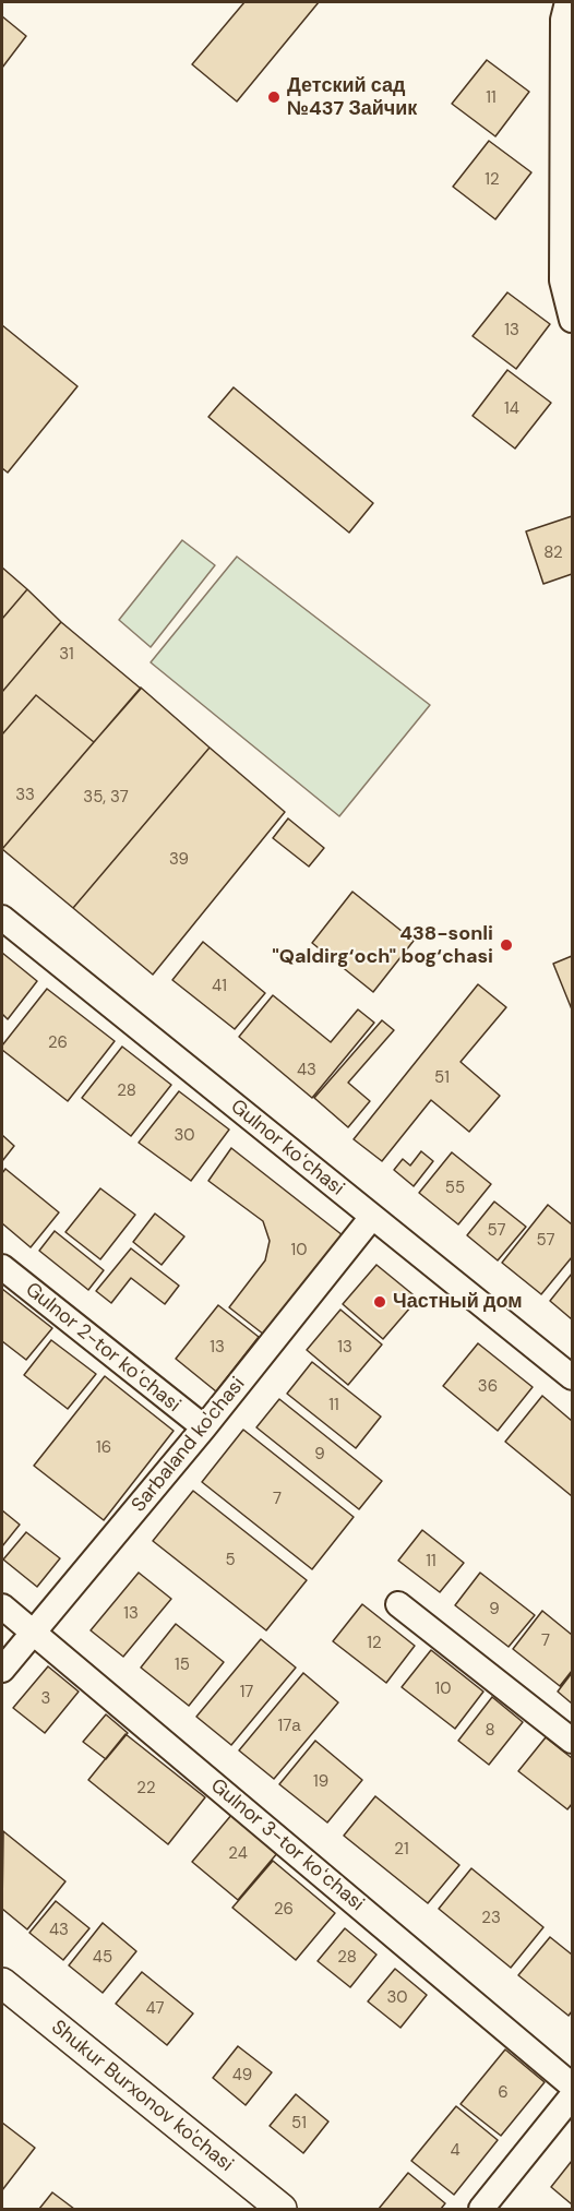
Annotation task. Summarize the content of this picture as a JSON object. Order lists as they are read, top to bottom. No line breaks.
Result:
{"streets":{"street":["Gulnor koʻchasi","Gulnor 2-tor koʻchasi","Sarbaland ko'chasi","Gulnor 3-tor koʻchasi","Shukur Burxonov ko'chasi"]},"crossings":[["Gulnor koʻchasi","Sarbaland ko'chasi"],["Gulnor 2-tor koʻchasi","Sarbaland ko'chasi"],["Sarbaland ko'chasi","Gulnor 3-tor koʻchasi"]],"places":["Детский сад №437 Зайчик","438-sonli \"Qaldirg‘och\" bog‘chasi","Частный дом"],"house_numbers":["11","12","13","14","82","31","33","35, 37","39","41","26","43","51","28","30","55","57","57","10","13","13","36","11","16","9","7","5","11","9","13","7","12","15","10","17","3","17а","8","19","22","21","24","26","23","43","45","28","30","47","49","6","51","4"]}
